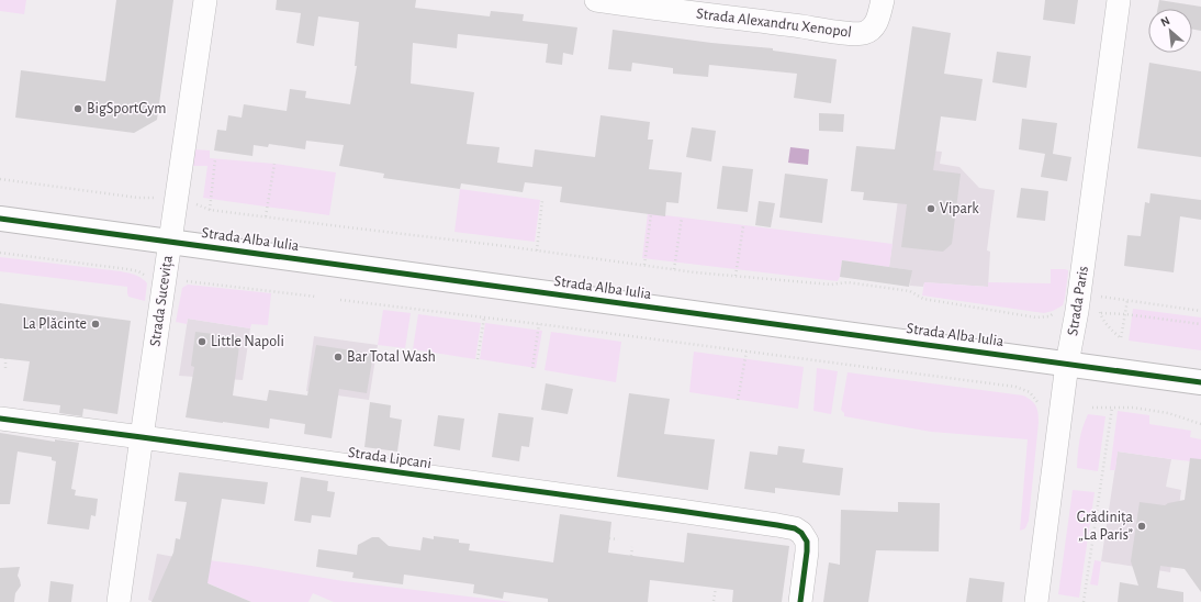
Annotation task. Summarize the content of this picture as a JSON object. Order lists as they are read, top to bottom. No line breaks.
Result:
{"streets":{"main road":["Strada Alba Iulia"],"street":["Strada Alexandru Xenopol","Strada Sucevița","Strada Paris","Strada Lipcani"]},"crossings":[["Strada Alba Iulia","Strada Sucevița"],["Strada Alba Iulia","Strada Paris"],["Strada Sucevița","Strada Lipcani"]],"places":["BigSportGym","Vipark","La Plăcinte","Little Napoli","Bar Total Wash","Grădinița „La Paris”"],"north":"top left"}
